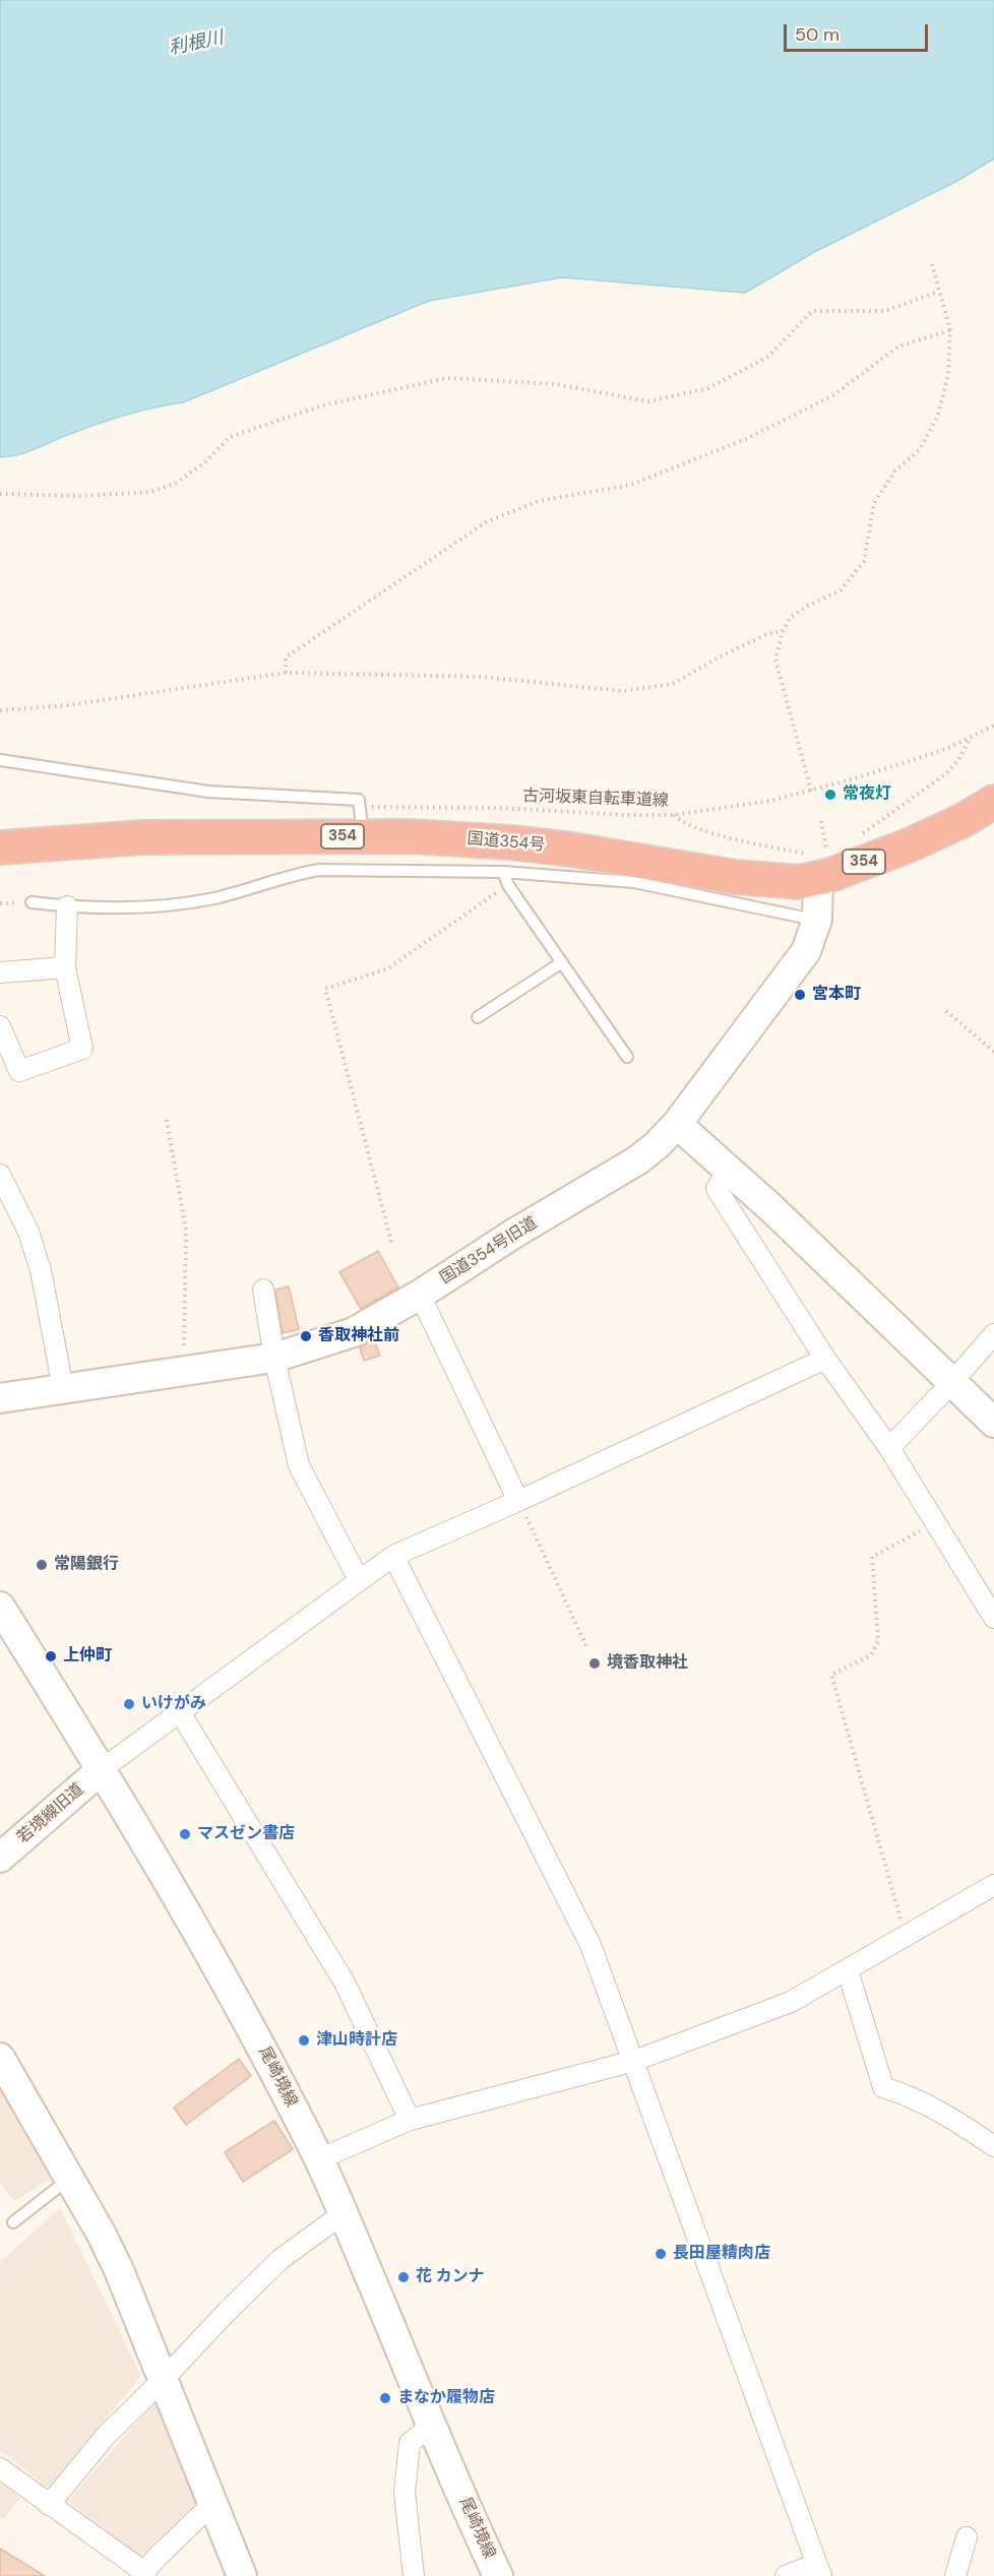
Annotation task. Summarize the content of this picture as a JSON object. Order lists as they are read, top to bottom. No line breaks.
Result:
{"streets":{"highway":["354","国道354号"],"street":["国道354号旧道","若境線旧道","尾崎境線"],"path":["古河坂東自転車道線"]},"crossings":[["国道354号","国道354号旧道"],["若境線旧道","尾崎境線"]],"water":["利根川"],"places":["常夜灯","宮本町","香取神社前","常陽銀行","上仲町","境香取神社","いけがみ","マスゼン書店","津山時計店","長田屋精肉店","花 カンナ","まなか履物店"],"scale_bar":"50 m"}
